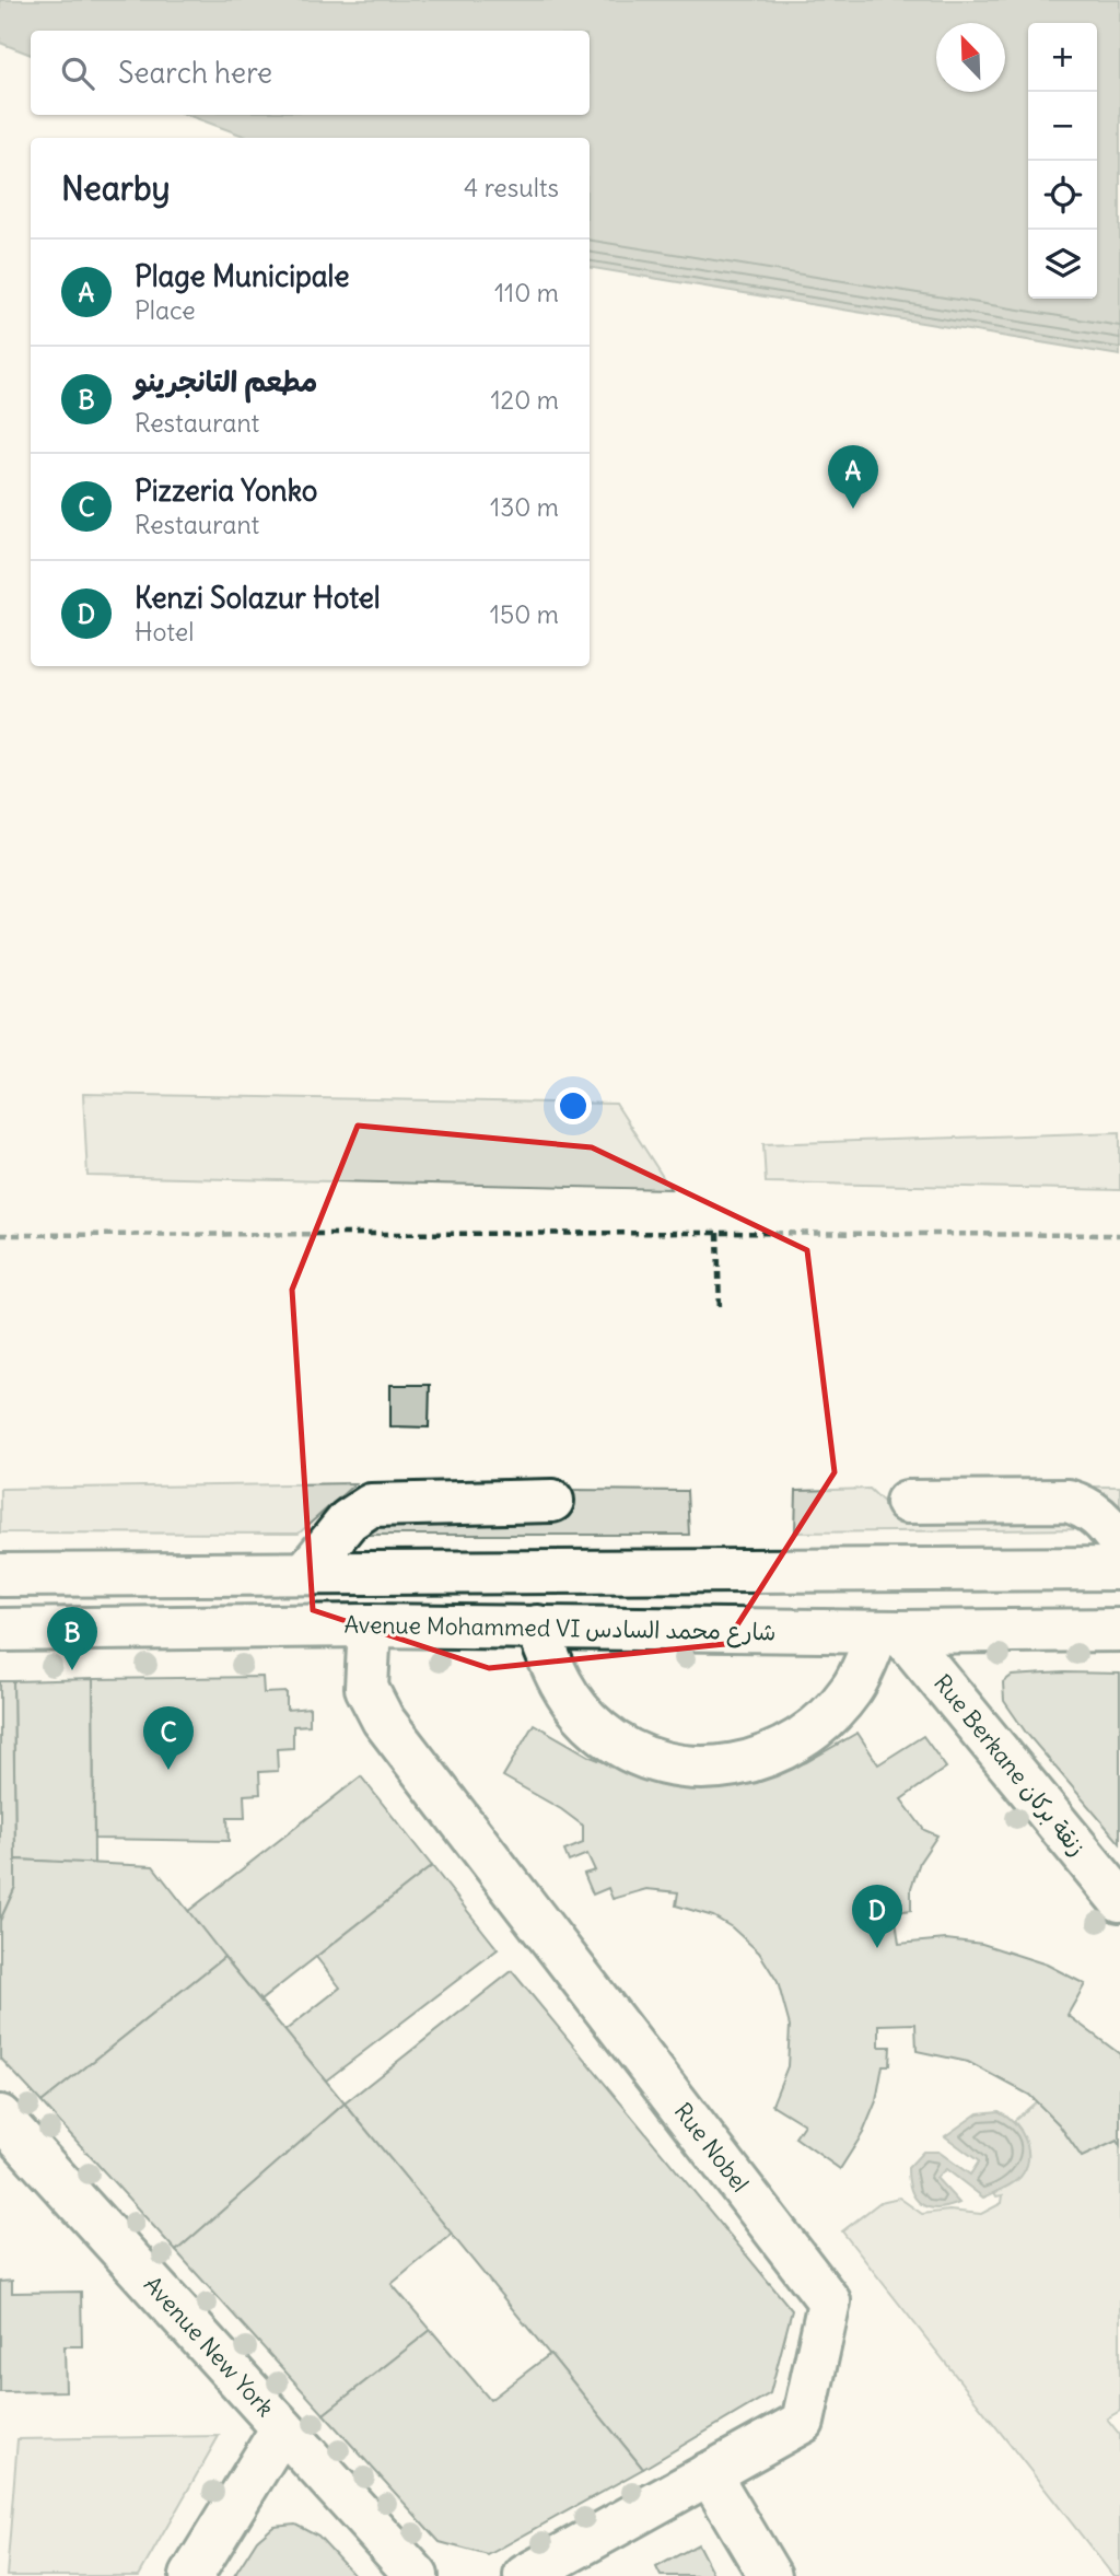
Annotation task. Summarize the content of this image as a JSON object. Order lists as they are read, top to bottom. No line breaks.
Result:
{"streets":{"street":["Avenue Mohammed VI شارع محمد السادس","Rue Berkane زنقة بركان","Rue Nobel","Avenue New York"]},"crossings":[["Avenue Mohammed VI شارع محمد السادس","Rue Berkane زنقة بركان"],["Avenue Mohammed VI شارع محمد السادس","Rue Nobel"]],"north":"top left","page":{"map_buttons":["+","−"],"search":"Search here","heading":["Nearby","4 results"],"list":[{"mark":"A","name":"Plage Municipale","note":"Place","value":"110 m"},{"mark":"B","name":"مطعم التانجرينو","note":"Restaurant","value":"120 m"},{"mark":"C","name":"Pizzeria Yonko","note":"Restaurant","value":"130 m"},{"mark":"D","name":"Kenzi Solazur Hotel","note":"Hotel","value":"150 m"}],"pins":["A","B","C","D"]}}
